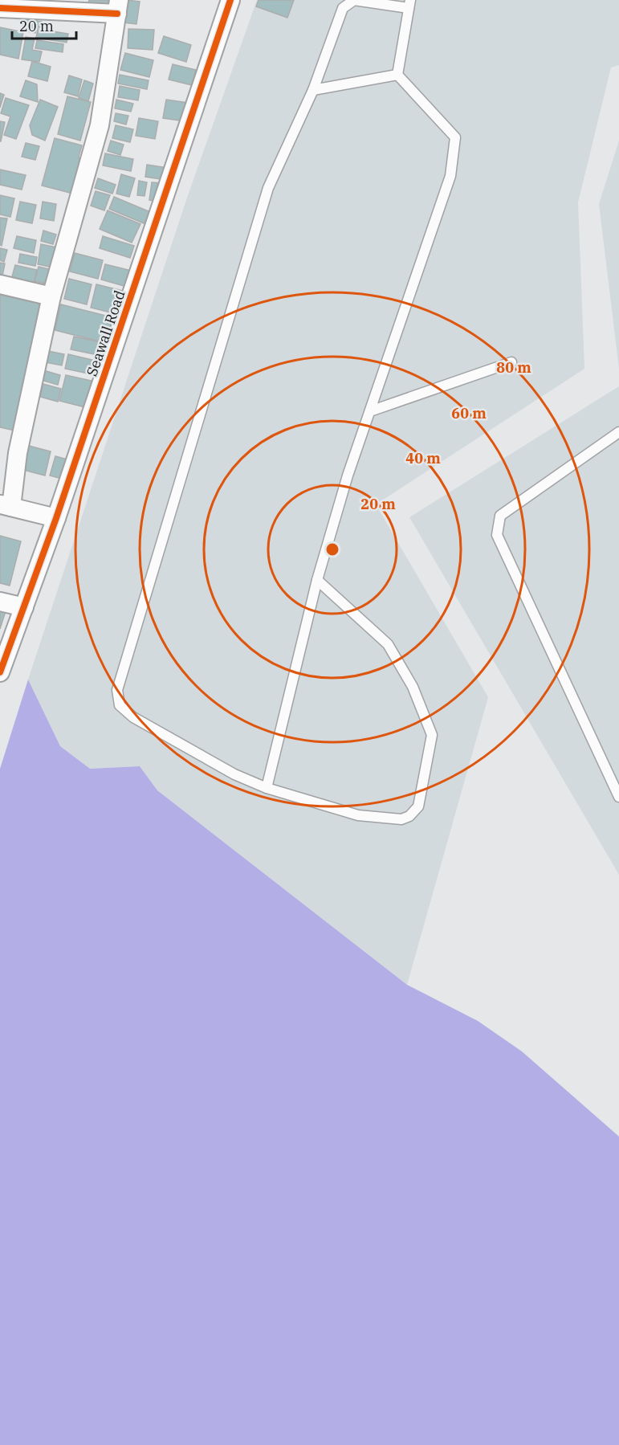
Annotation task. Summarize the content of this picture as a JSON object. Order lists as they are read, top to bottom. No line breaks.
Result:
{"streets":{"street":["Seawall Road"]},"scale_bar":"20 m","rings":["80 m","60 m","40 m","20 m"]}
